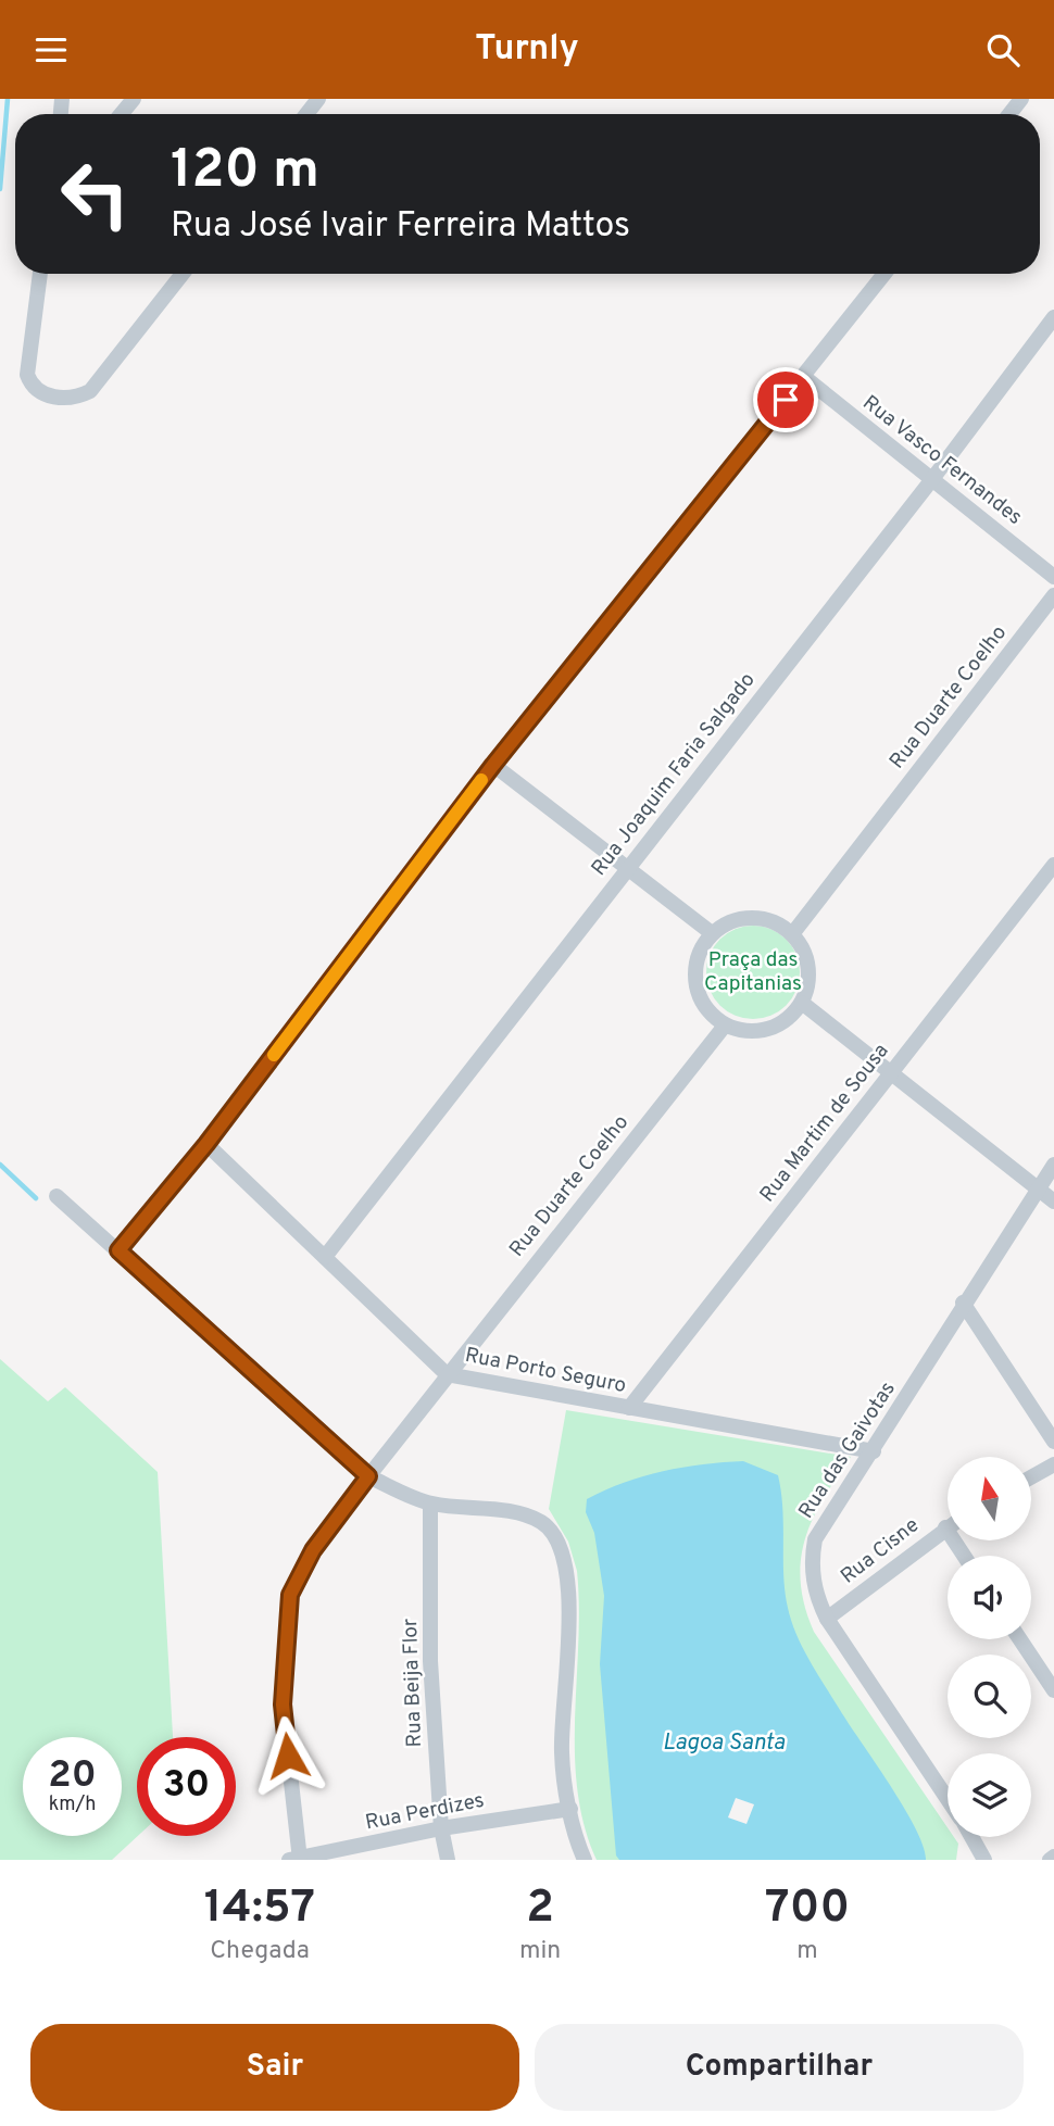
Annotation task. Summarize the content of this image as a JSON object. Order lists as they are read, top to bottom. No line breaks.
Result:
{"streets":{"street":["Rua Vasco Fernandes","Rua Duarte Coelho","Rua Joaquim Faria Salgado","Rua Martim de Sousa","Rua Porto Seguro","Rua das Gaivotas","Rua Cisne","Rua Beija Flor","Rua Perdizes"]},"crossings":[["Rua Vasco Fernandes","Rua Joaquim Faria Salgado"],["Rua Duarte Coelho","Rua Porto Seguro"],["Rua Duarte Coelho","Rua Perdizes"],["Rua Joaquim Faria Salgado","Rua Porto Seguro"],["Rua Martim de Sousa","Rua Porto Seguro"],["Rua Porto Seguro","Rua das Gaivotas"],["Rua das Gaivotas","Rua Cisne"],["Rua Beija Flor","Rua Perdizes"]],"water":["Lagoa Santa"],"parks":["Praça das Capitanias"],"north":"top","page":{"header":"Turnly","turn":["120 m","Rua José Ivair Ferreira Mattos"],"speed":"20 km/h","limit":"30","eta":["14:57","Chegada","2","min","700","m"],"buttons":["Sair","Compartilhar"]}}
